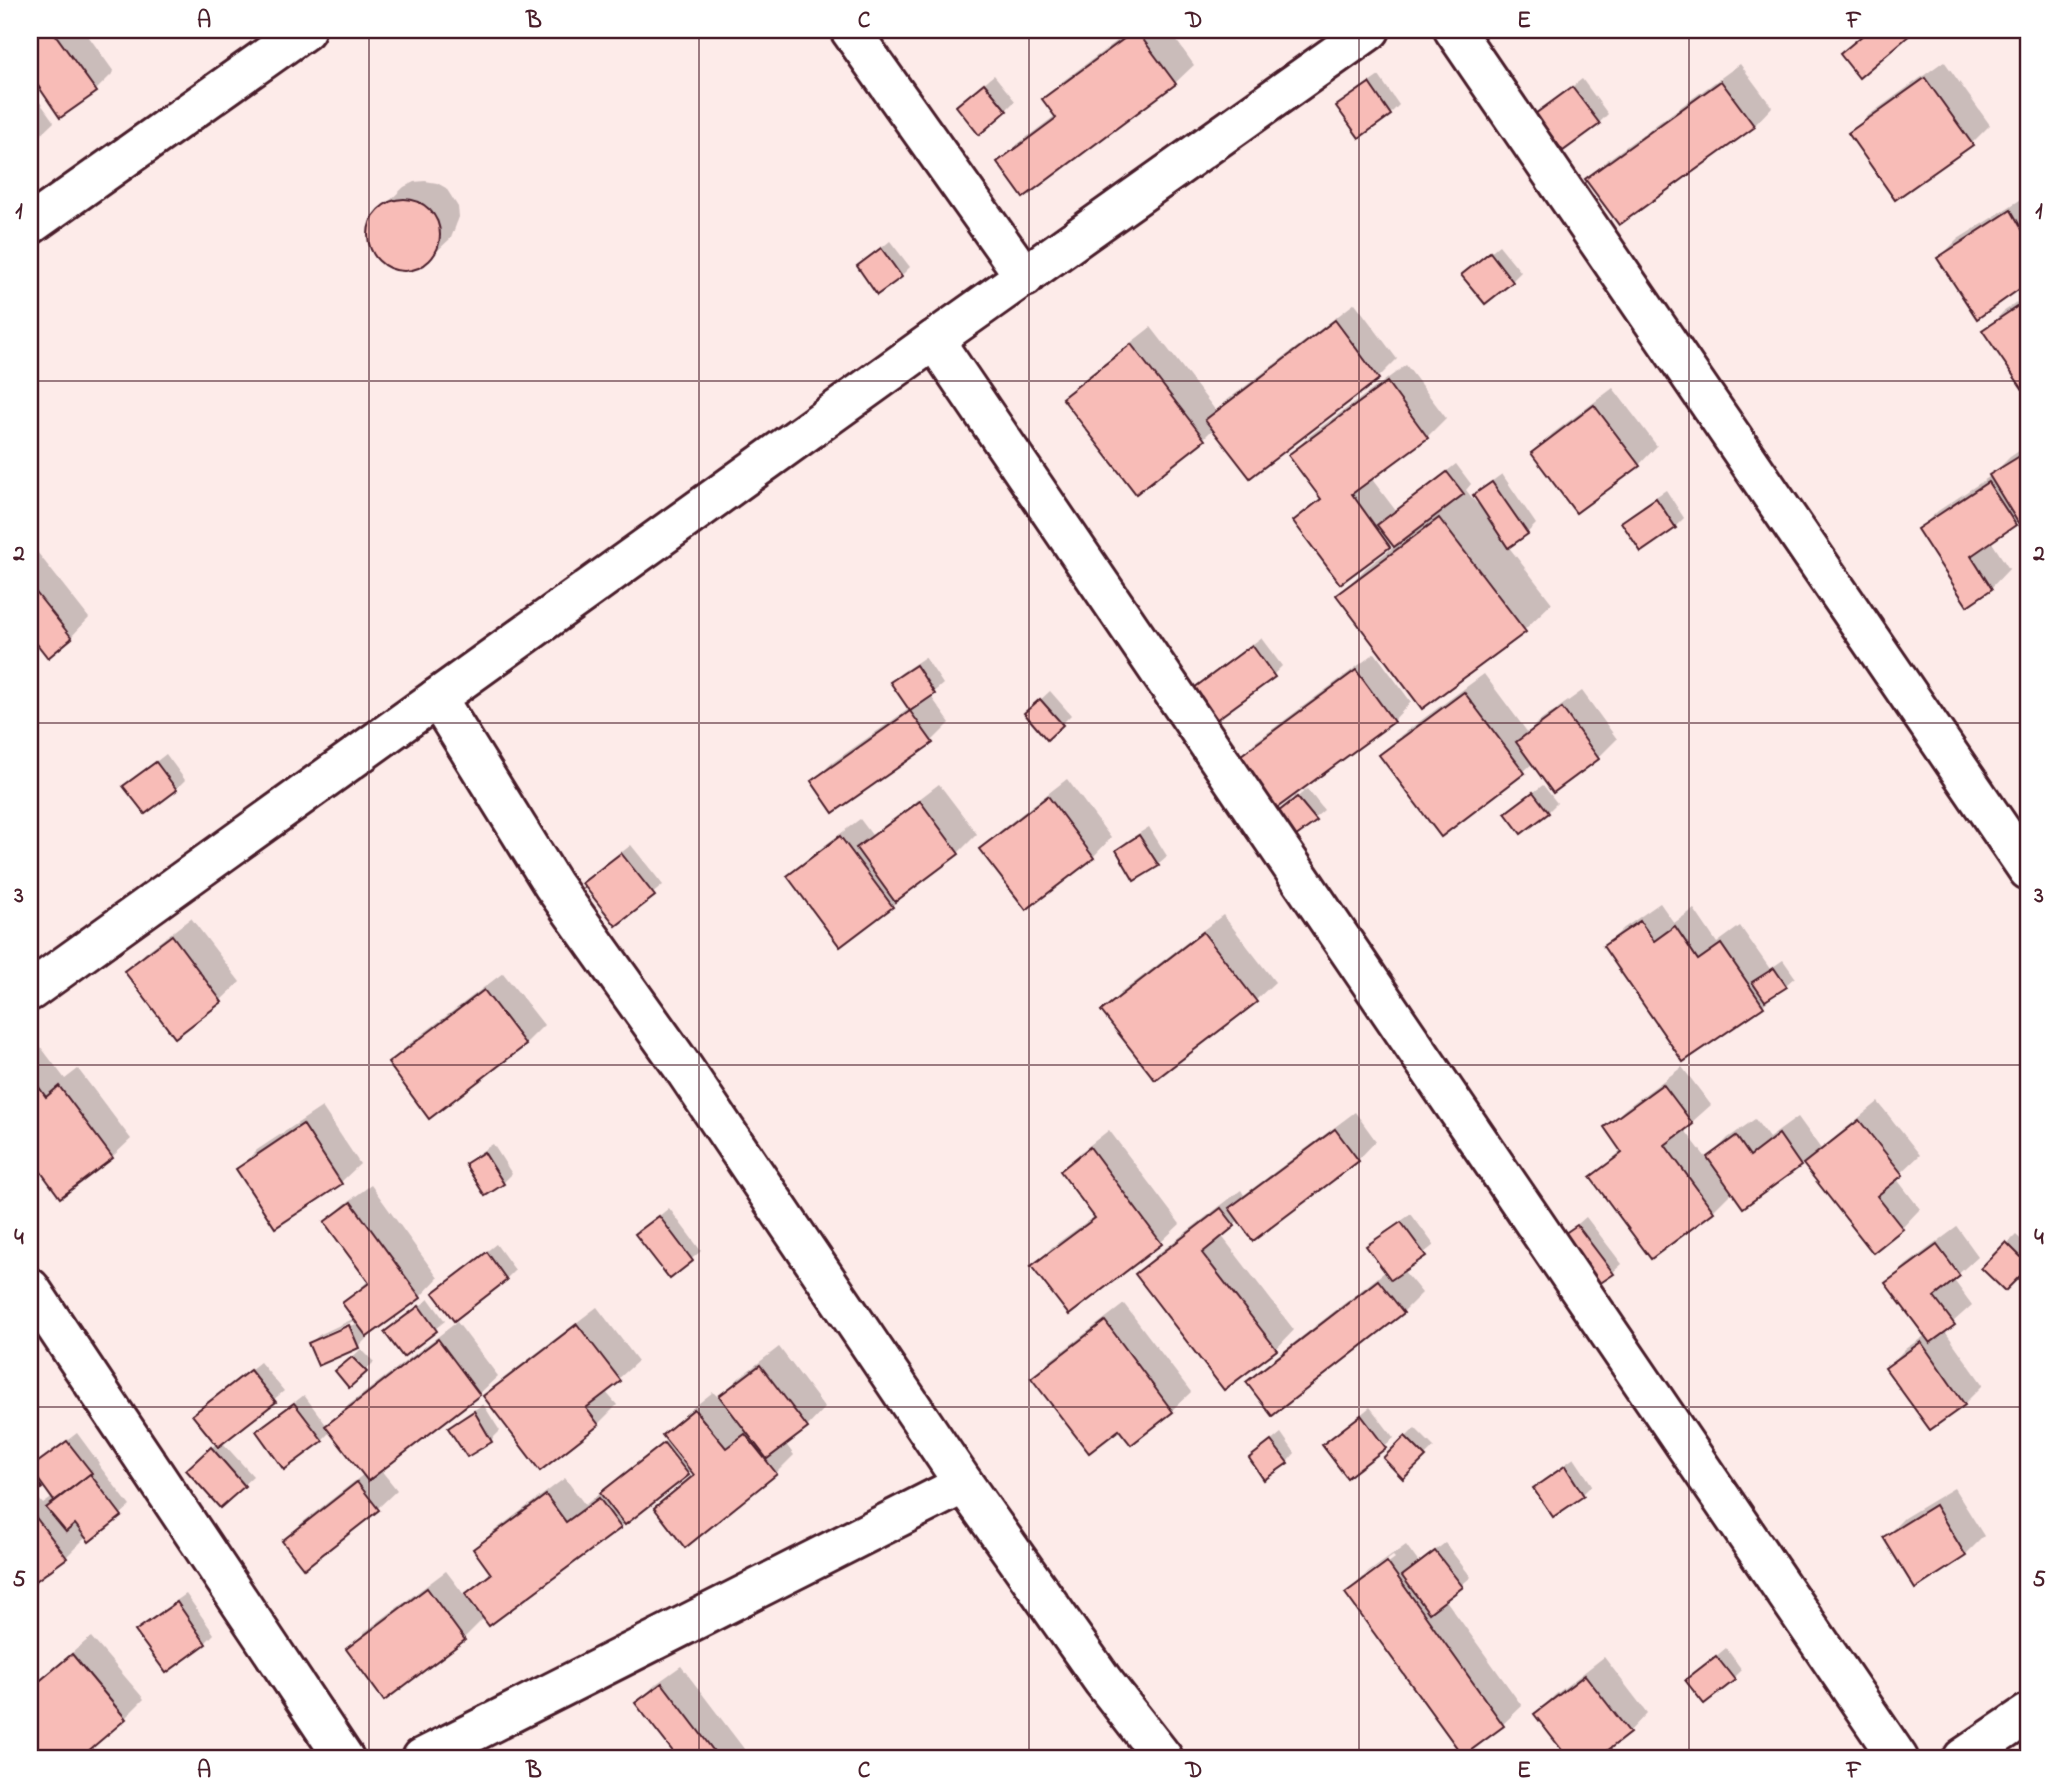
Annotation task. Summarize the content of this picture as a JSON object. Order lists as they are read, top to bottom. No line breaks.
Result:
{"grid":{"columns":["A","B","C","D","E","F"],"rows":["1","2","3","4","5"]}}
